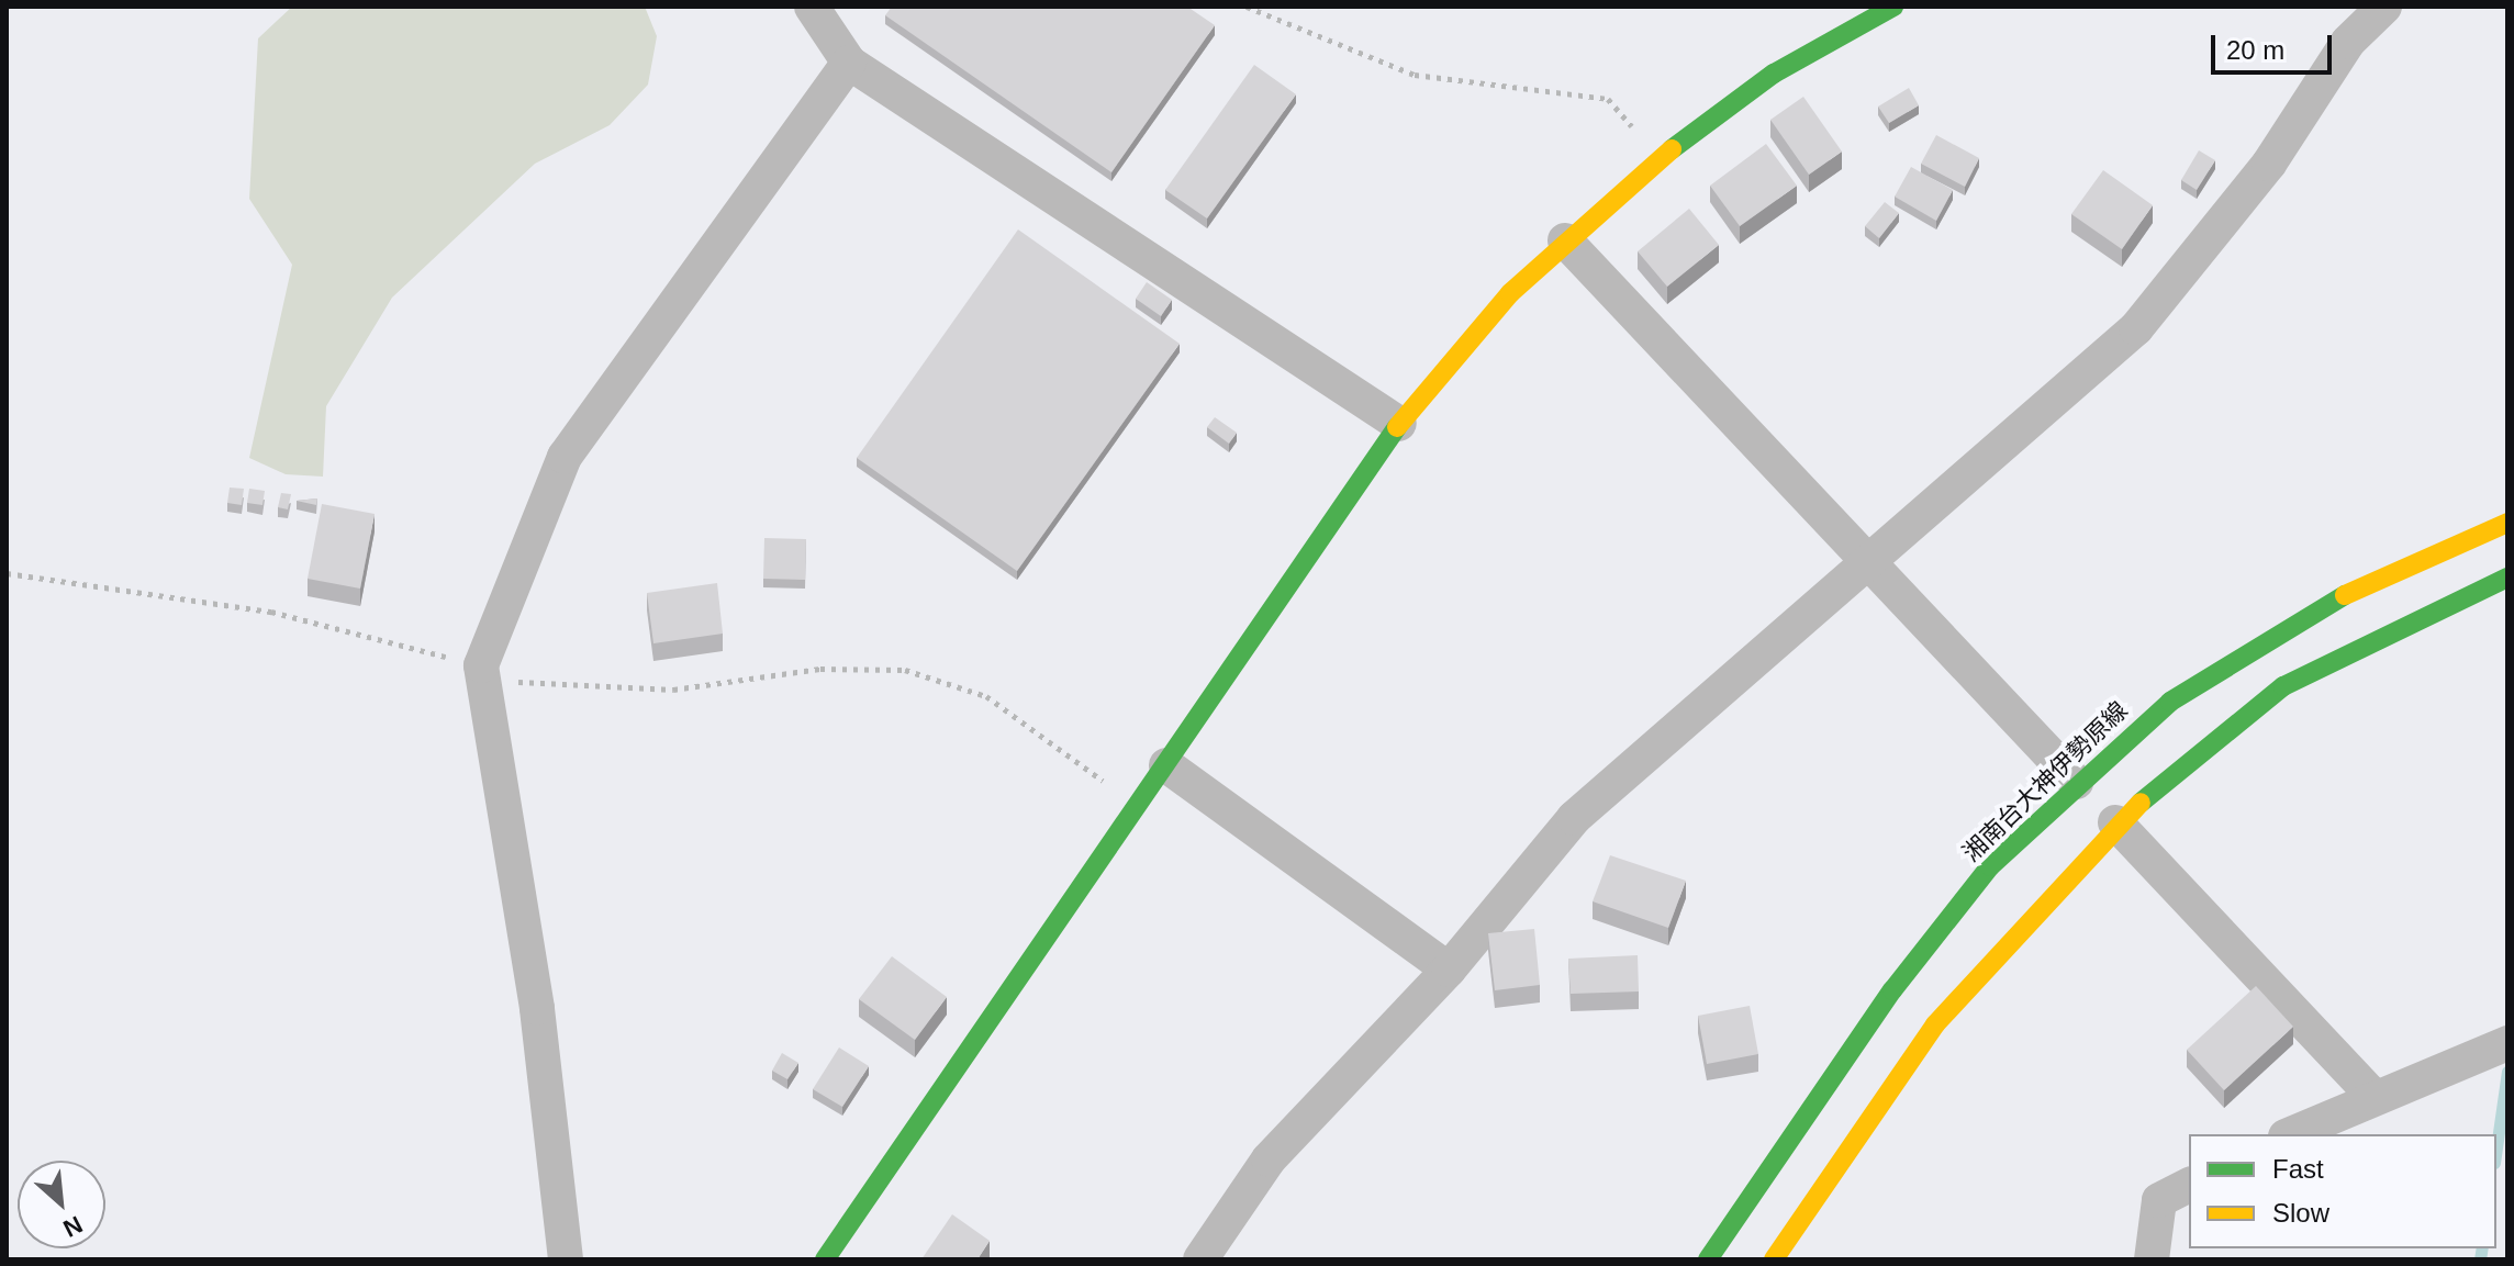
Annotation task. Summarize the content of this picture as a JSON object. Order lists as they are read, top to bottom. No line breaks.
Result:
{"streets":{"street":["湘南台大神伊勢原線"]},"legend":["Fast","Slow"],"scale_bar":"20 m","north":"bottom right"}
